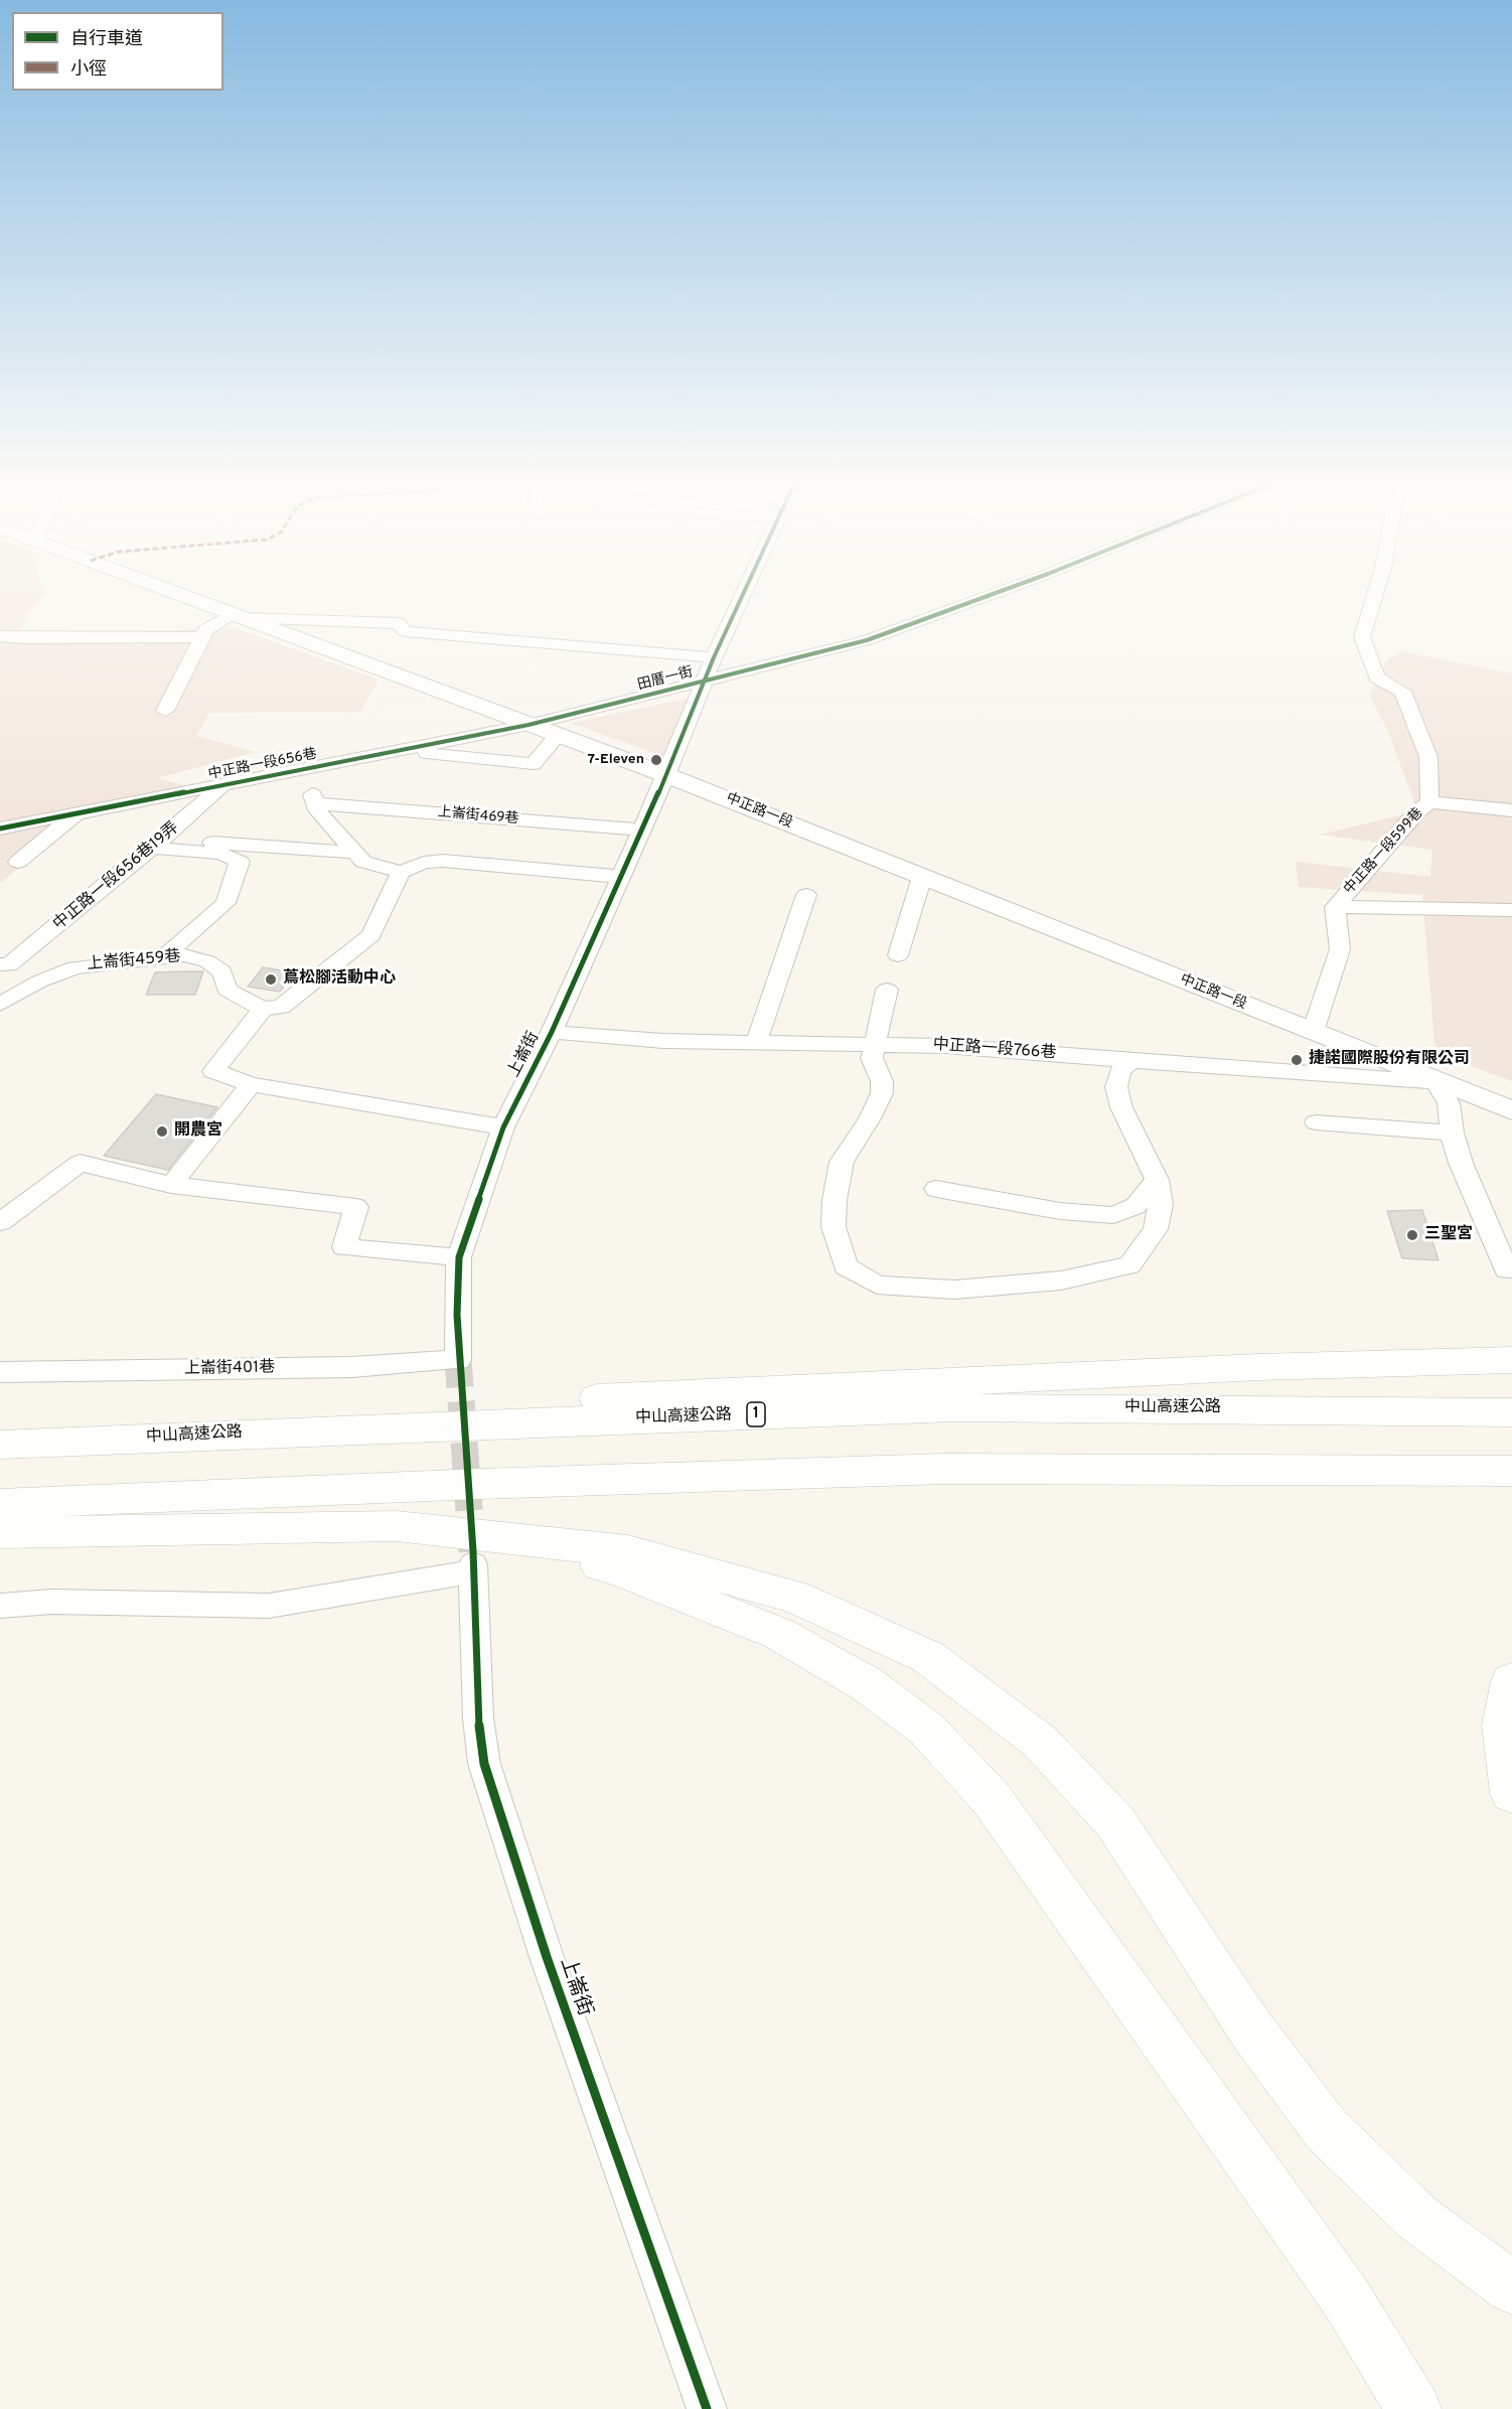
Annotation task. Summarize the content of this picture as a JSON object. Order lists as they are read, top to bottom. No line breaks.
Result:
{"streets":{"highway":["中山高速公路","1"],"main road":["中正路一段"],"street":["田厝一街","中正路一段656巷","上崙街469巷","中正路一段599巷","中正路一段656巷19弄","上崙街459巷","中正路一段766巷","上崙街","上崙街401巷"]},"crossings":[["田厝一街","中正路一段656巷"],["田厝一街","中正路一段"],["田厝一街","上崙街"],["中正路一段656巷","中正路一段"],["中正路一段656巷","中正路一段656巷19弄"],["中正路一段","中正路一段599巷"],["中正路一段","中正路一段766巷"],["中正路一段","上崙街"],["上崙街469巷","上崙街"],["中正路一段766巷","上崙街"],["上崙街","上崙街401巷"]],"places":["7-Eleven","蔦松腳活動中心","捷諾國際股份有限公司","開農宮","三聖宮"],"legend":["自行車道","小徑"]}
